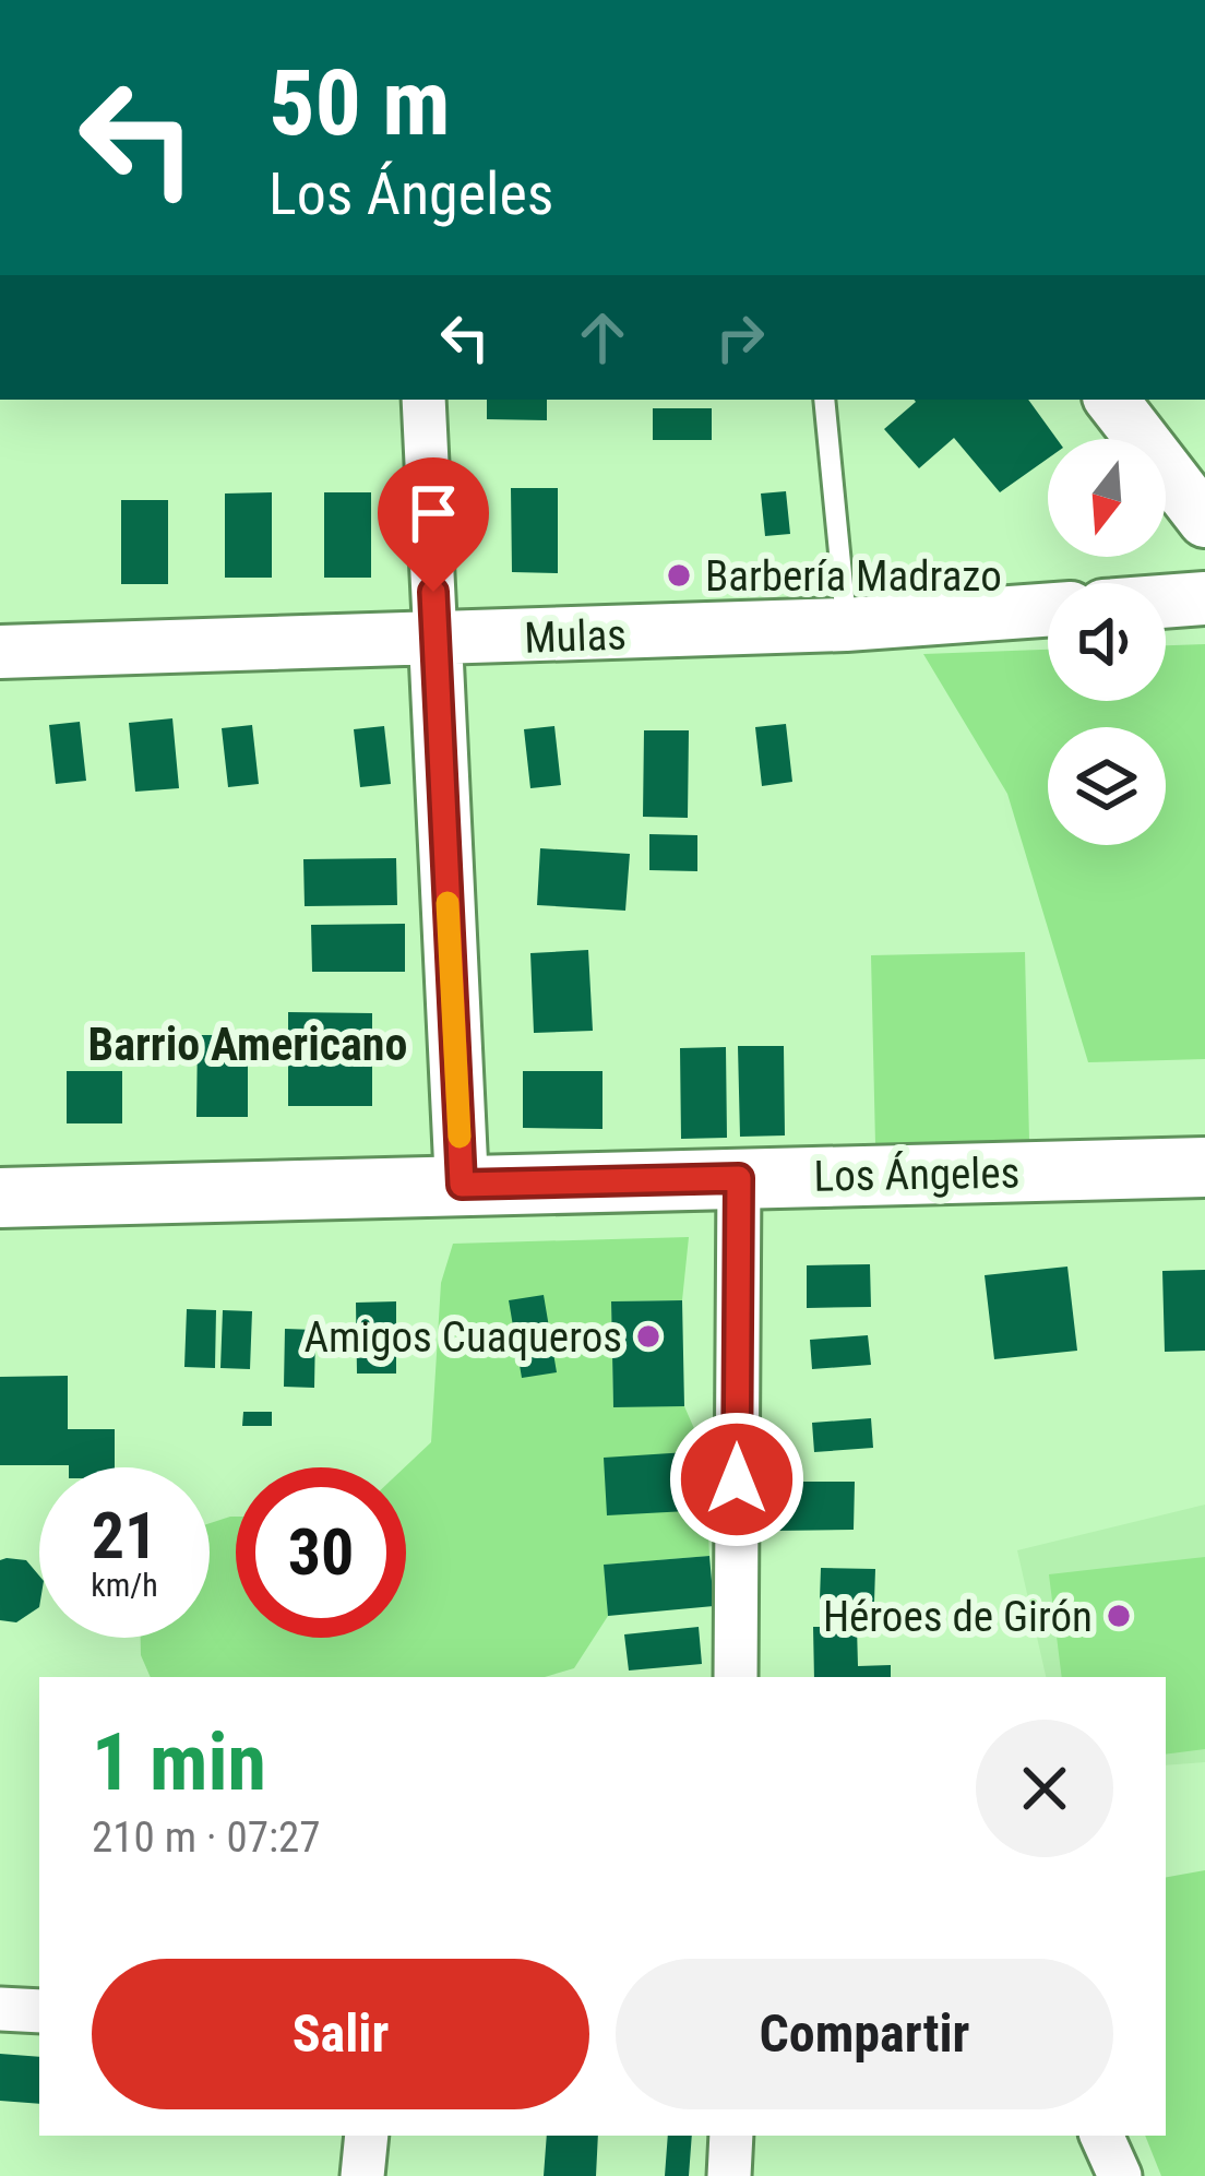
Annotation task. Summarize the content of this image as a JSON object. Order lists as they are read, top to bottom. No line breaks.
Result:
{"streets":{"main road":["Los Ángeles"],"street":["Mulas"]},"districts":["Barrio Americano"],"places":["Barbería Madrazo","Amigos Cuaqueros","Héroes de Girón"],"north":"bottom","page":{"turn":["50 m","Los Ángeles"],"speed":"21 km/h","limit":"30","heading":["1 min","210 m · 07:27"],"buttons":["Salir","Compartir"]}}
